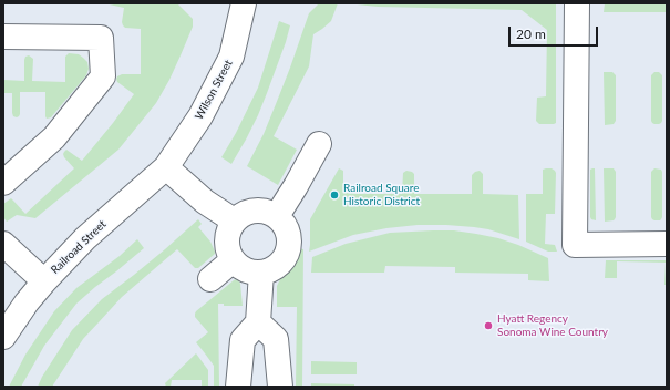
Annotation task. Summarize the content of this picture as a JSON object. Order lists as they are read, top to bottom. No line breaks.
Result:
{"streets":{"street":["Wilson Street","Railroad Street"]},"crossings":[["Wilson Street","Railroad Street"]],"places":["Railroad Square Historic District","Hyatt Regency Sonoma Wine Country"],"scale_bar":"20 m"}
